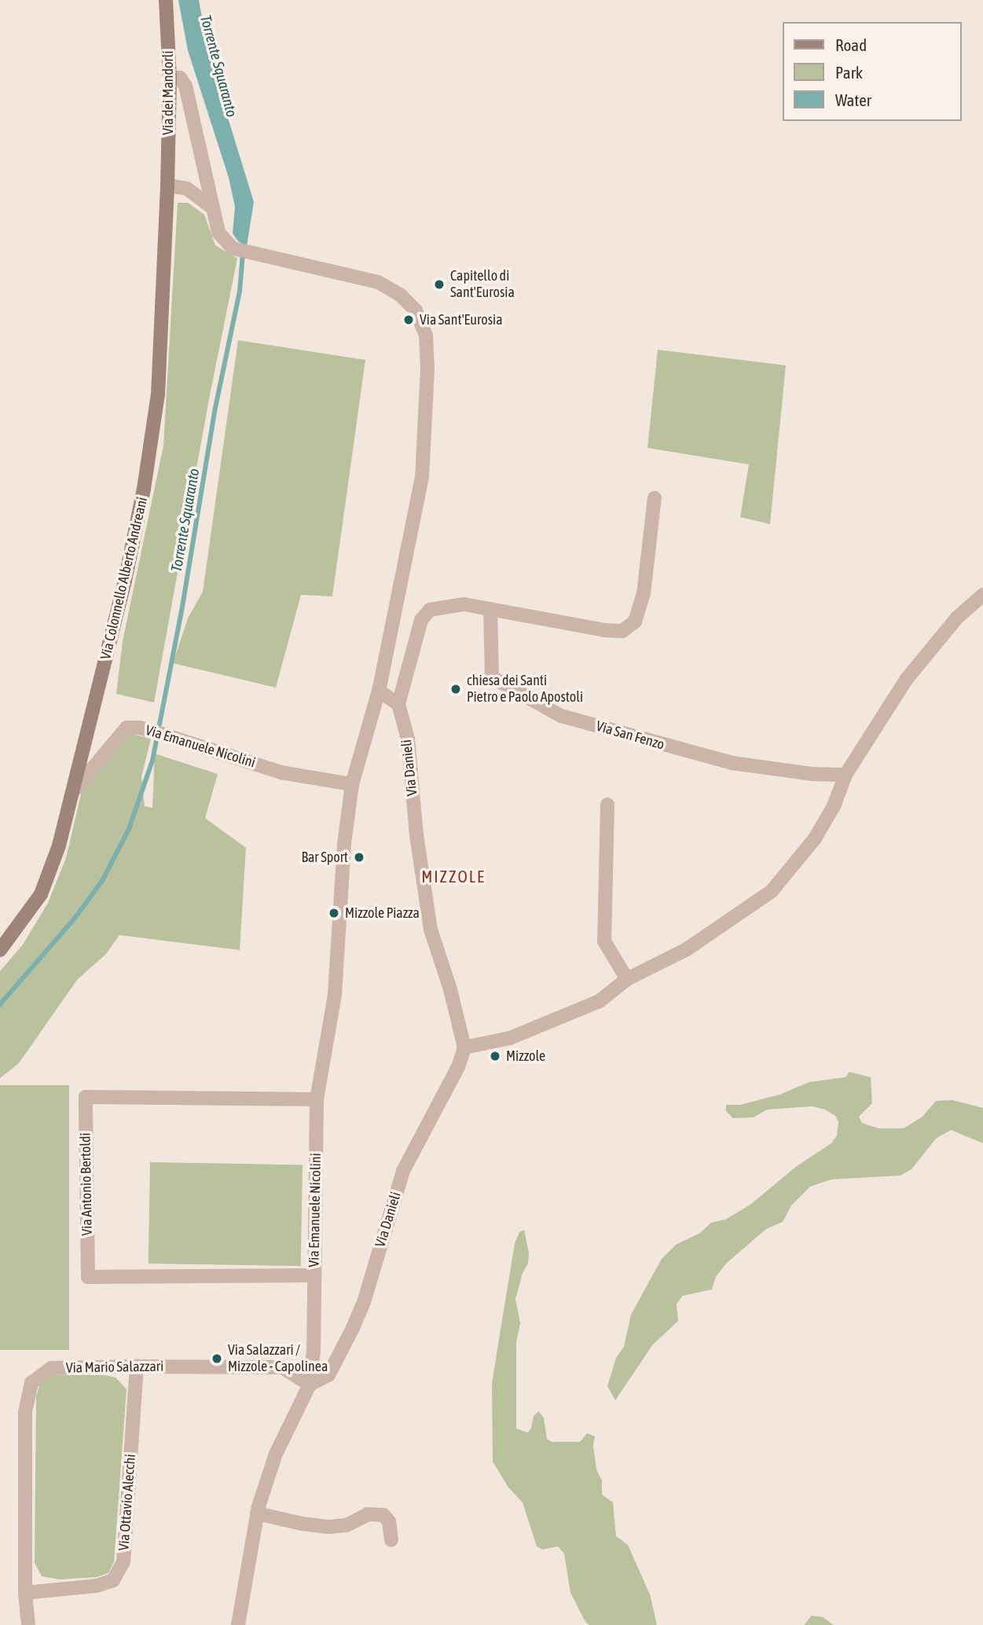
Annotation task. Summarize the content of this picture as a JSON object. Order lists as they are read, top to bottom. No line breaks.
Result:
{"streets":{"street":["Via dei Mandorli","Via Colonnello Alberto Andreani","Via San Fenzo","Via Emanuele Nicolini","Via Danieli","Via Antonio Bertoldi","Via Mario Salazzari","Via Ottavio Alecchi"]},"crossings":[["Via dei Mandorli","Via Colonnello Alberto Andreani"],["Via Colonnello Alberto Andreani","Via Emanuele Nicolini"],["Via Emanuele Nicolini","Via Danieli"],["Via Emanuele Nicolini","Via Antonio Bertoldi"],["Via Emanuele Nicolini","Via Mario Salazzari"],["Via Danieli","Via Mario Salazzari"],["Via Mario Salazzari","Via Ottavio Alecchi"]],"districts":["MIZZOLE"],"water":["Torrente Squaranto"],"places":["Capitello di Sant'Eurosia","Via Sant'Eurosia","chiesa dei Santi Pietro e Paolo Apostoli","Bar Sport","Mizzole Piazza","Mizzole","Via Salazzari / Mizzole - Capolinea"],"legend":["Road","Park","Water"]}
